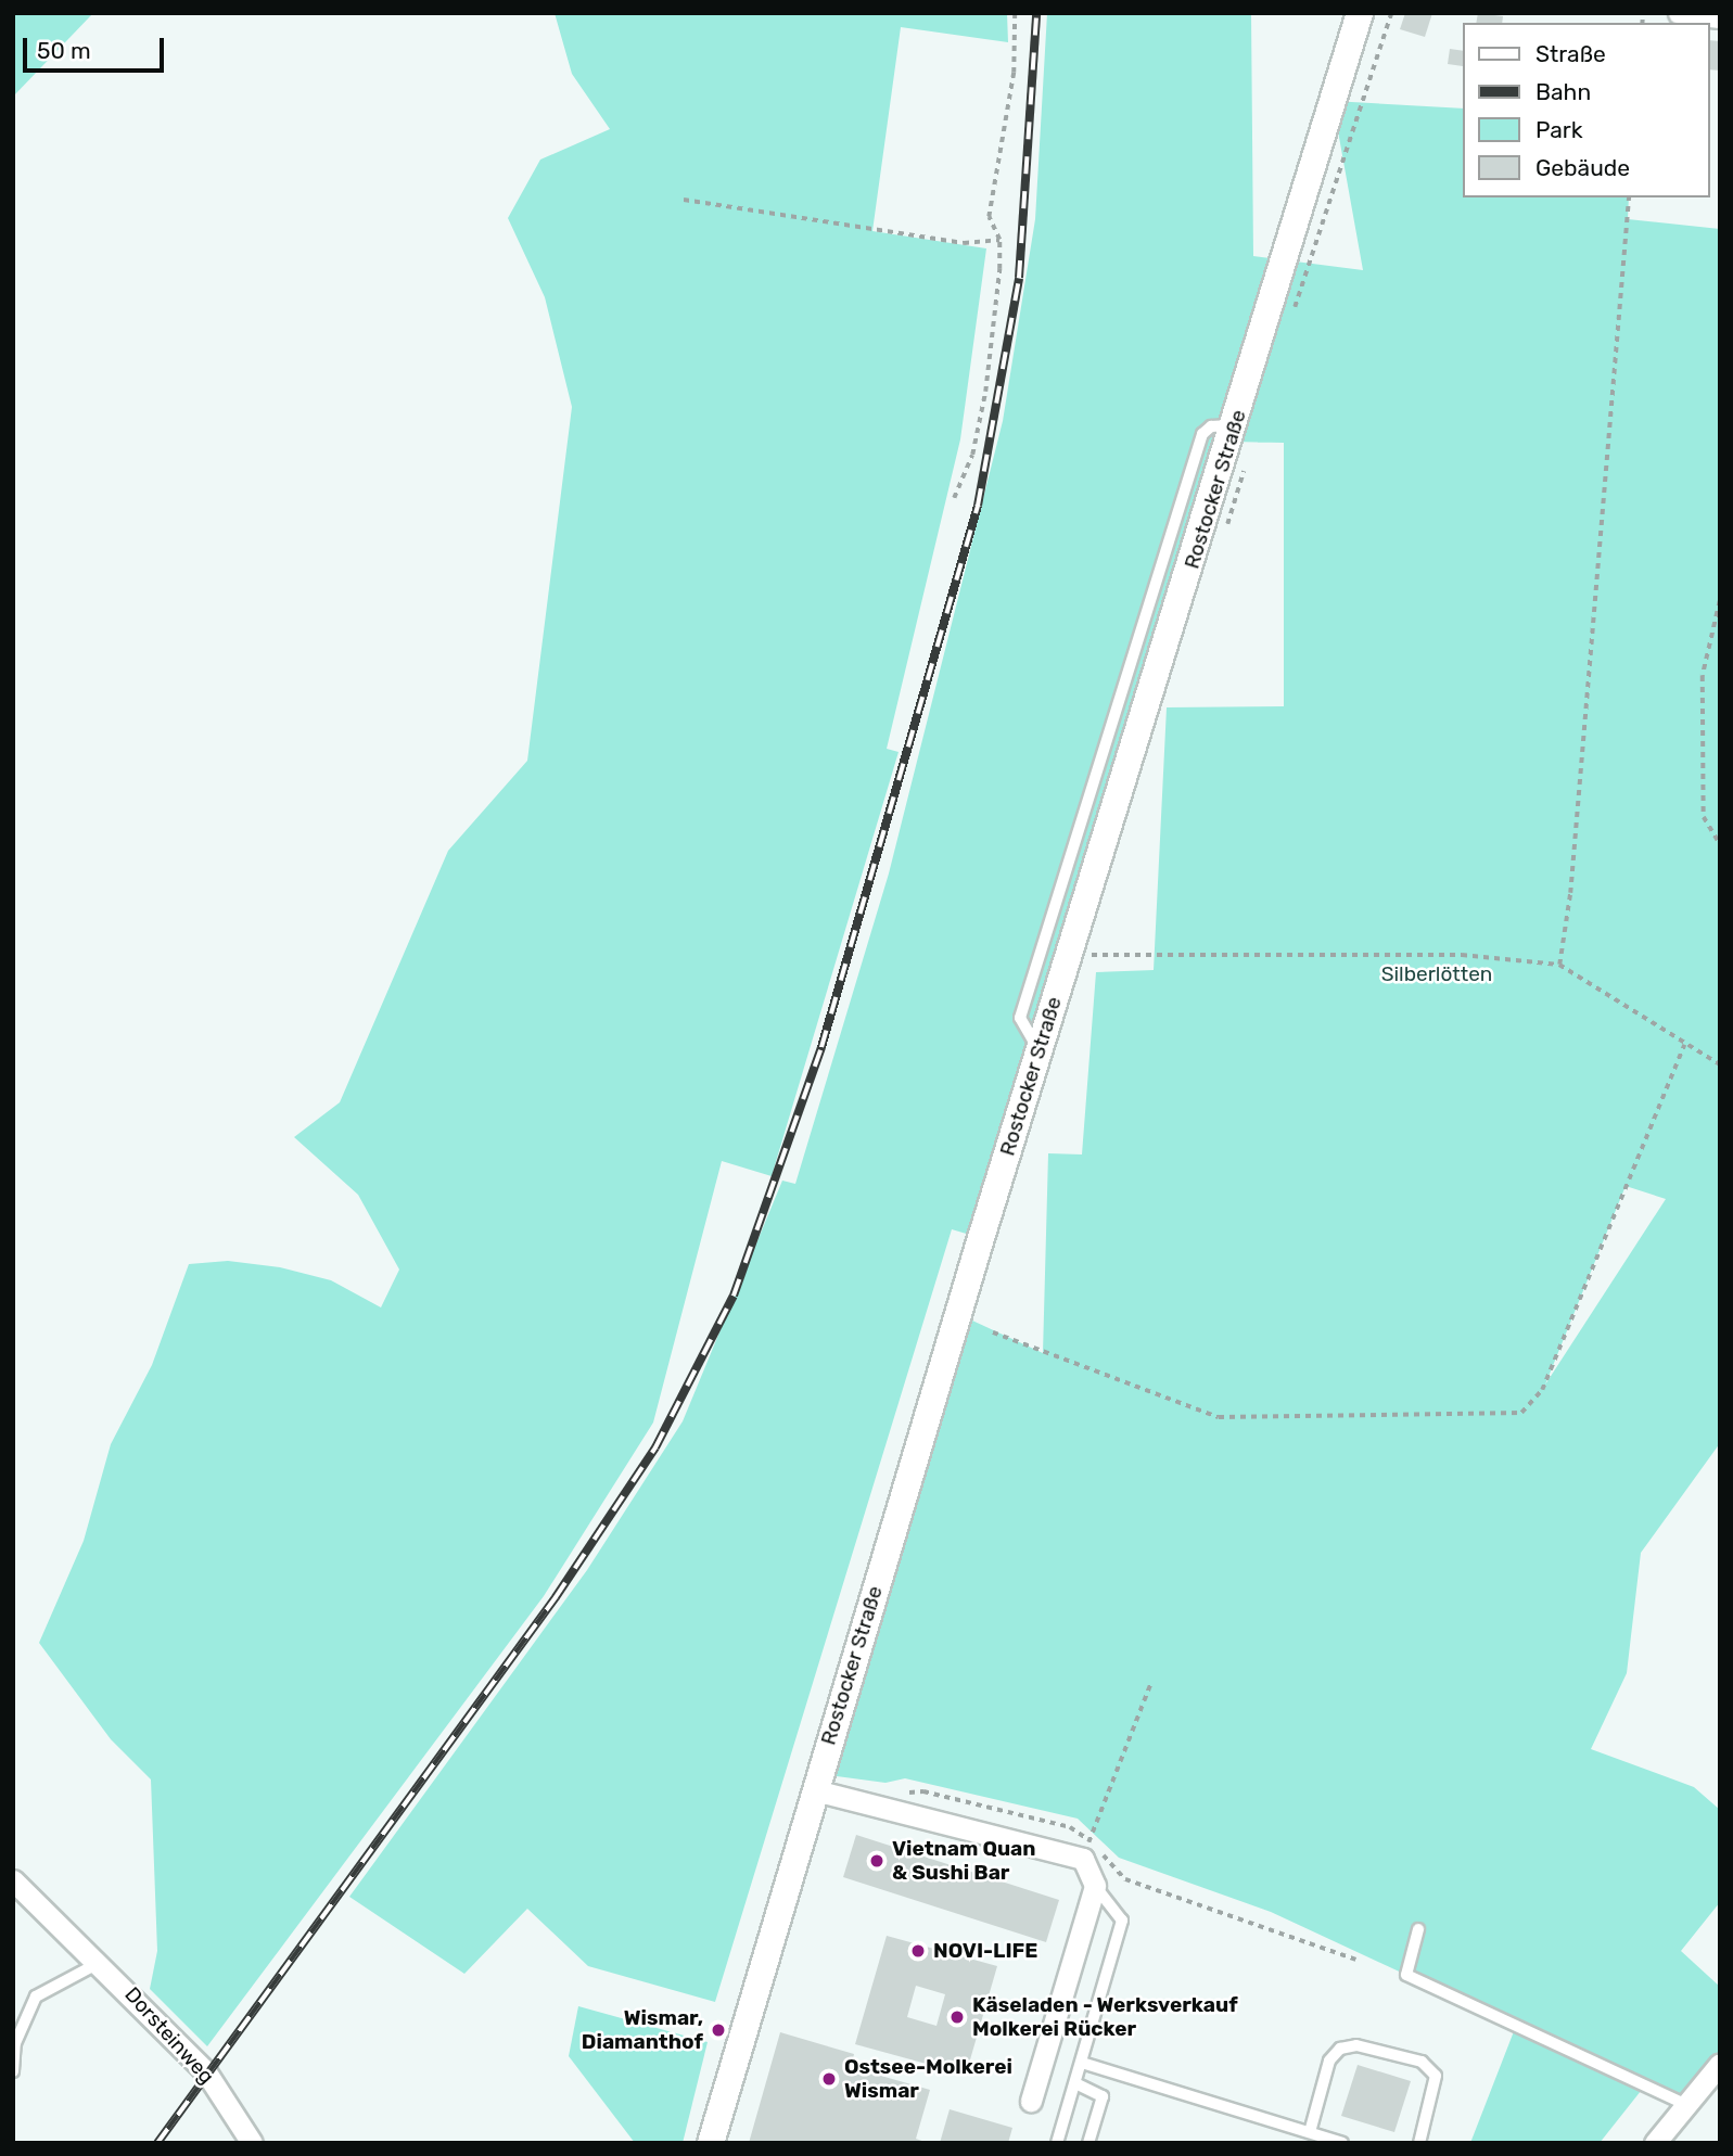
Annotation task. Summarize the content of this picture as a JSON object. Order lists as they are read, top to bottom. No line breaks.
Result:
{"streets":{"street":["Rostocker Straße","Dorsteinweg"]},"parks":["Silberlötten"],"places":["Vietnam Quan & Sushi Bar","NOVI-LIFE","Käseladen - Werksverkauf Molkerei Rücker","Wismar, Diamanthof","Ostsee-Molkerei Wismar"],"legend":["Straße","Bahn","Park","Gebäude"],"scale_bar":"50 m"}
